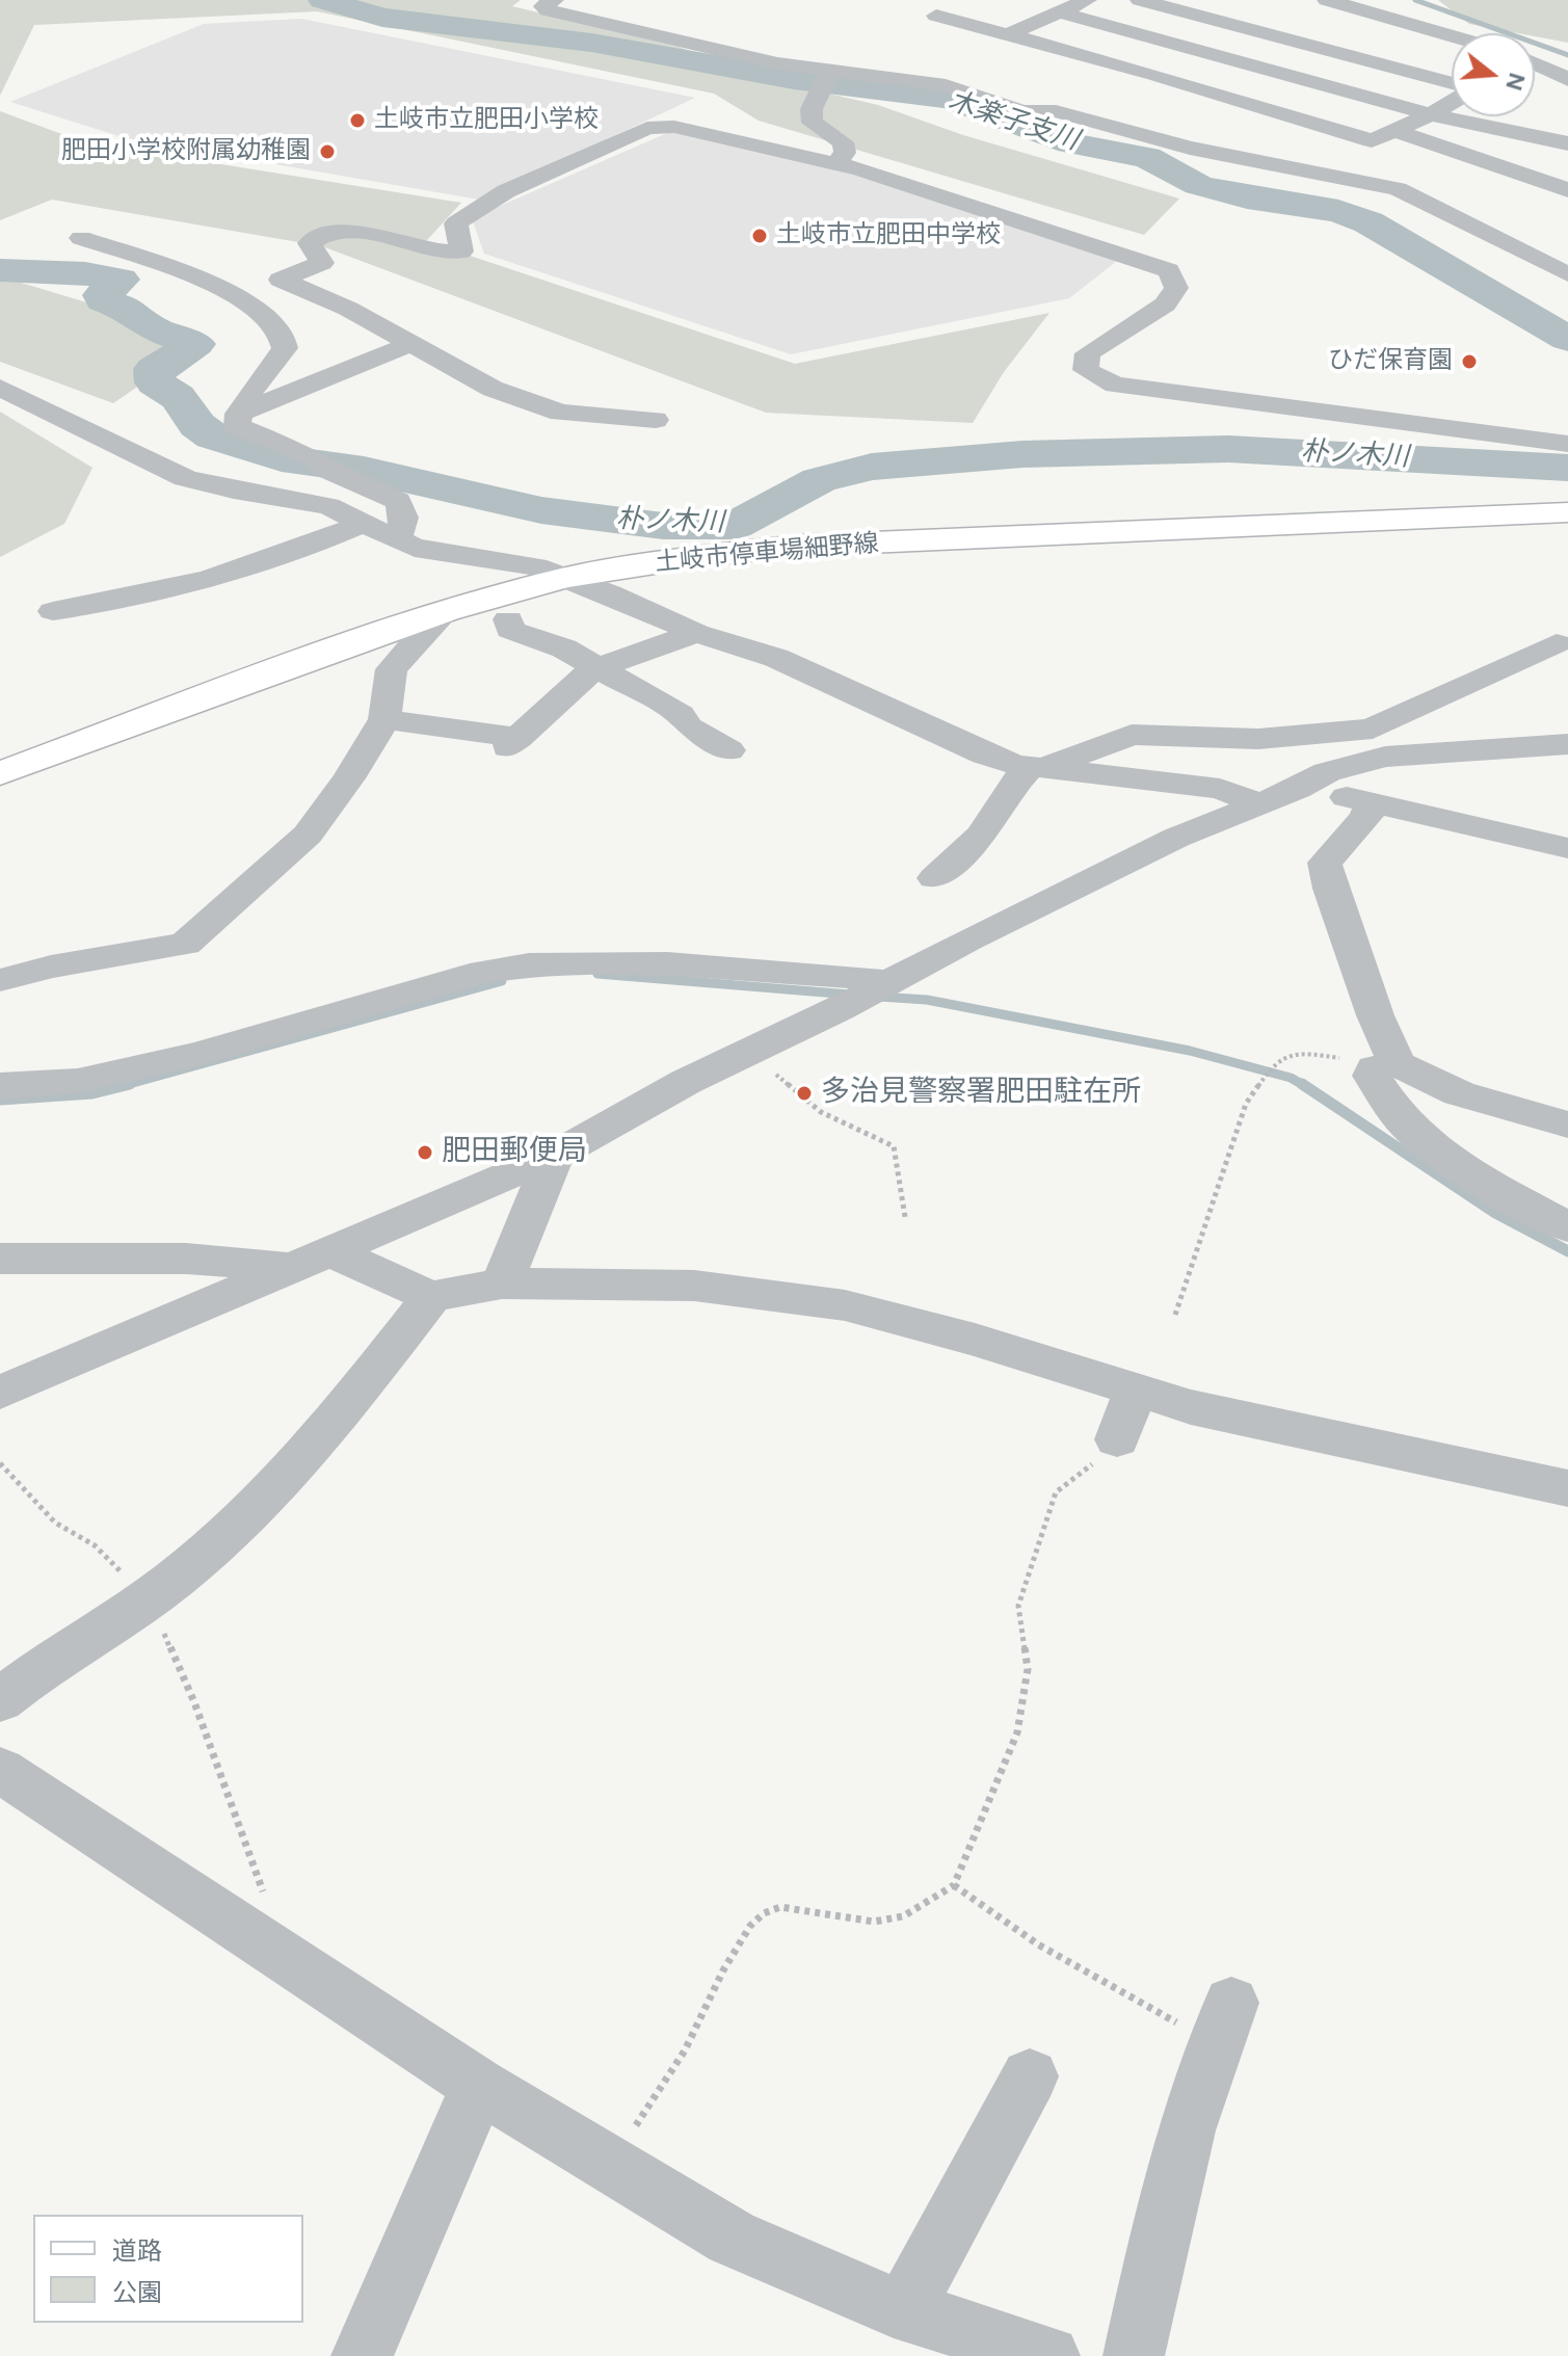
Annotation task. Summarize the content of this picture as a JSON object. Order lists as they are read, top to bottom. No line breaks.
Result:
{"streets":{"main road":["土岐市停車場細野線"]},"water":["木楽子支川","朴ノ木川"],"places":["土岐市立肥田小学校","肥田小学校附属幼稚園","土岐市立肥田中学校","ひだ保育園","多治見警察署肥田駐在所","肥田郵便局"],"legend":["道路","公園"],"north":"right"}
